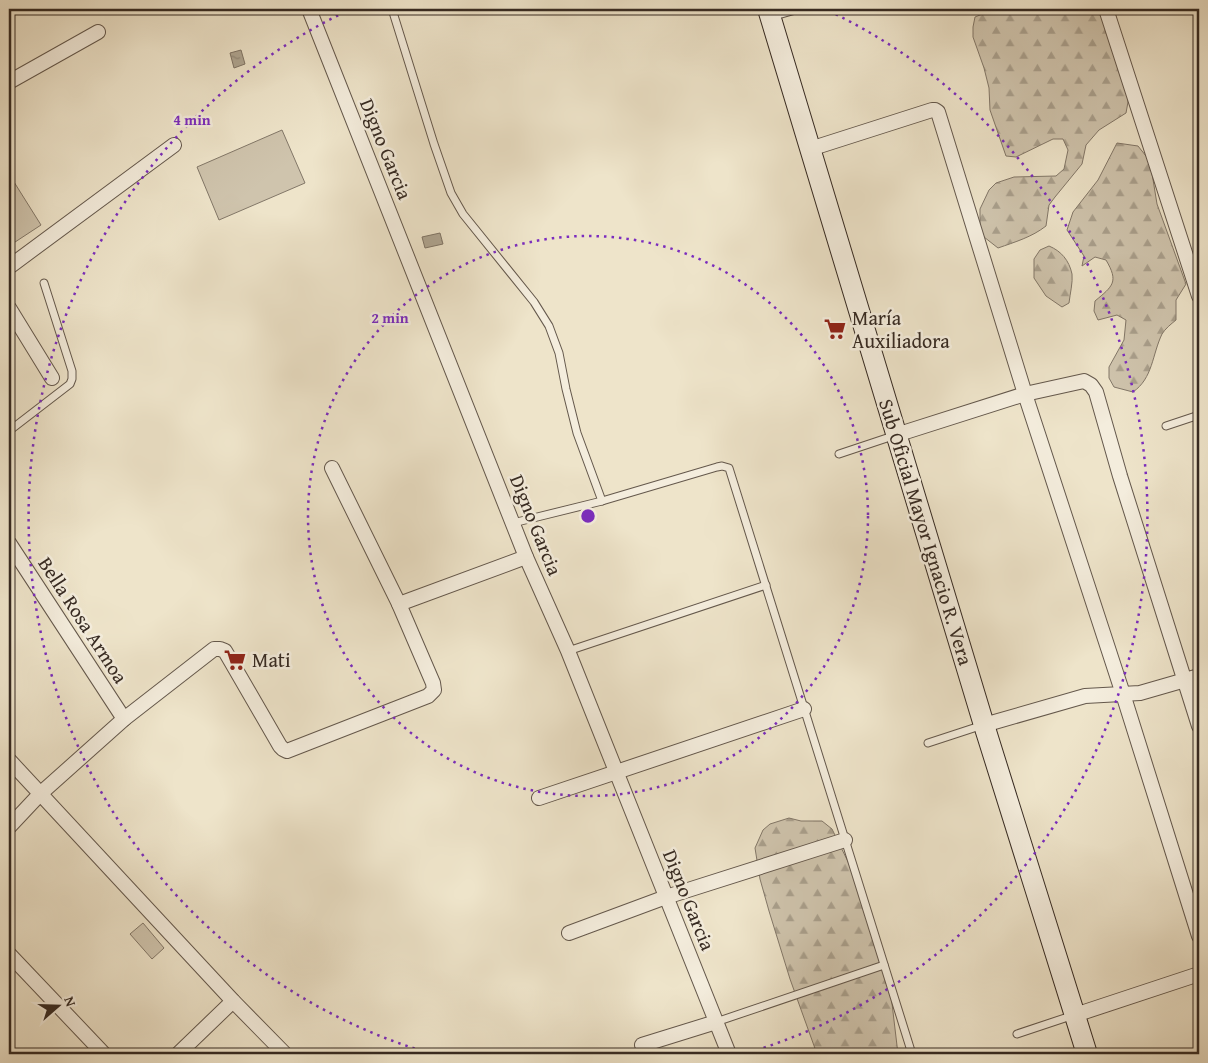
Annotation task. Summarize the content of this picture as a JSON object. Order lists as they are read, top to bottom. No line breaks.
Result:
{"streets":{"street":["Digno Garcia","Sub Oficial Mayor Ignacio R. Vera","Bella Rosa Armoa"]},"places":{"supermarket":["María Auxiliadora","Mati"]},"north":"right","rings":["4 min","2 min"]}
